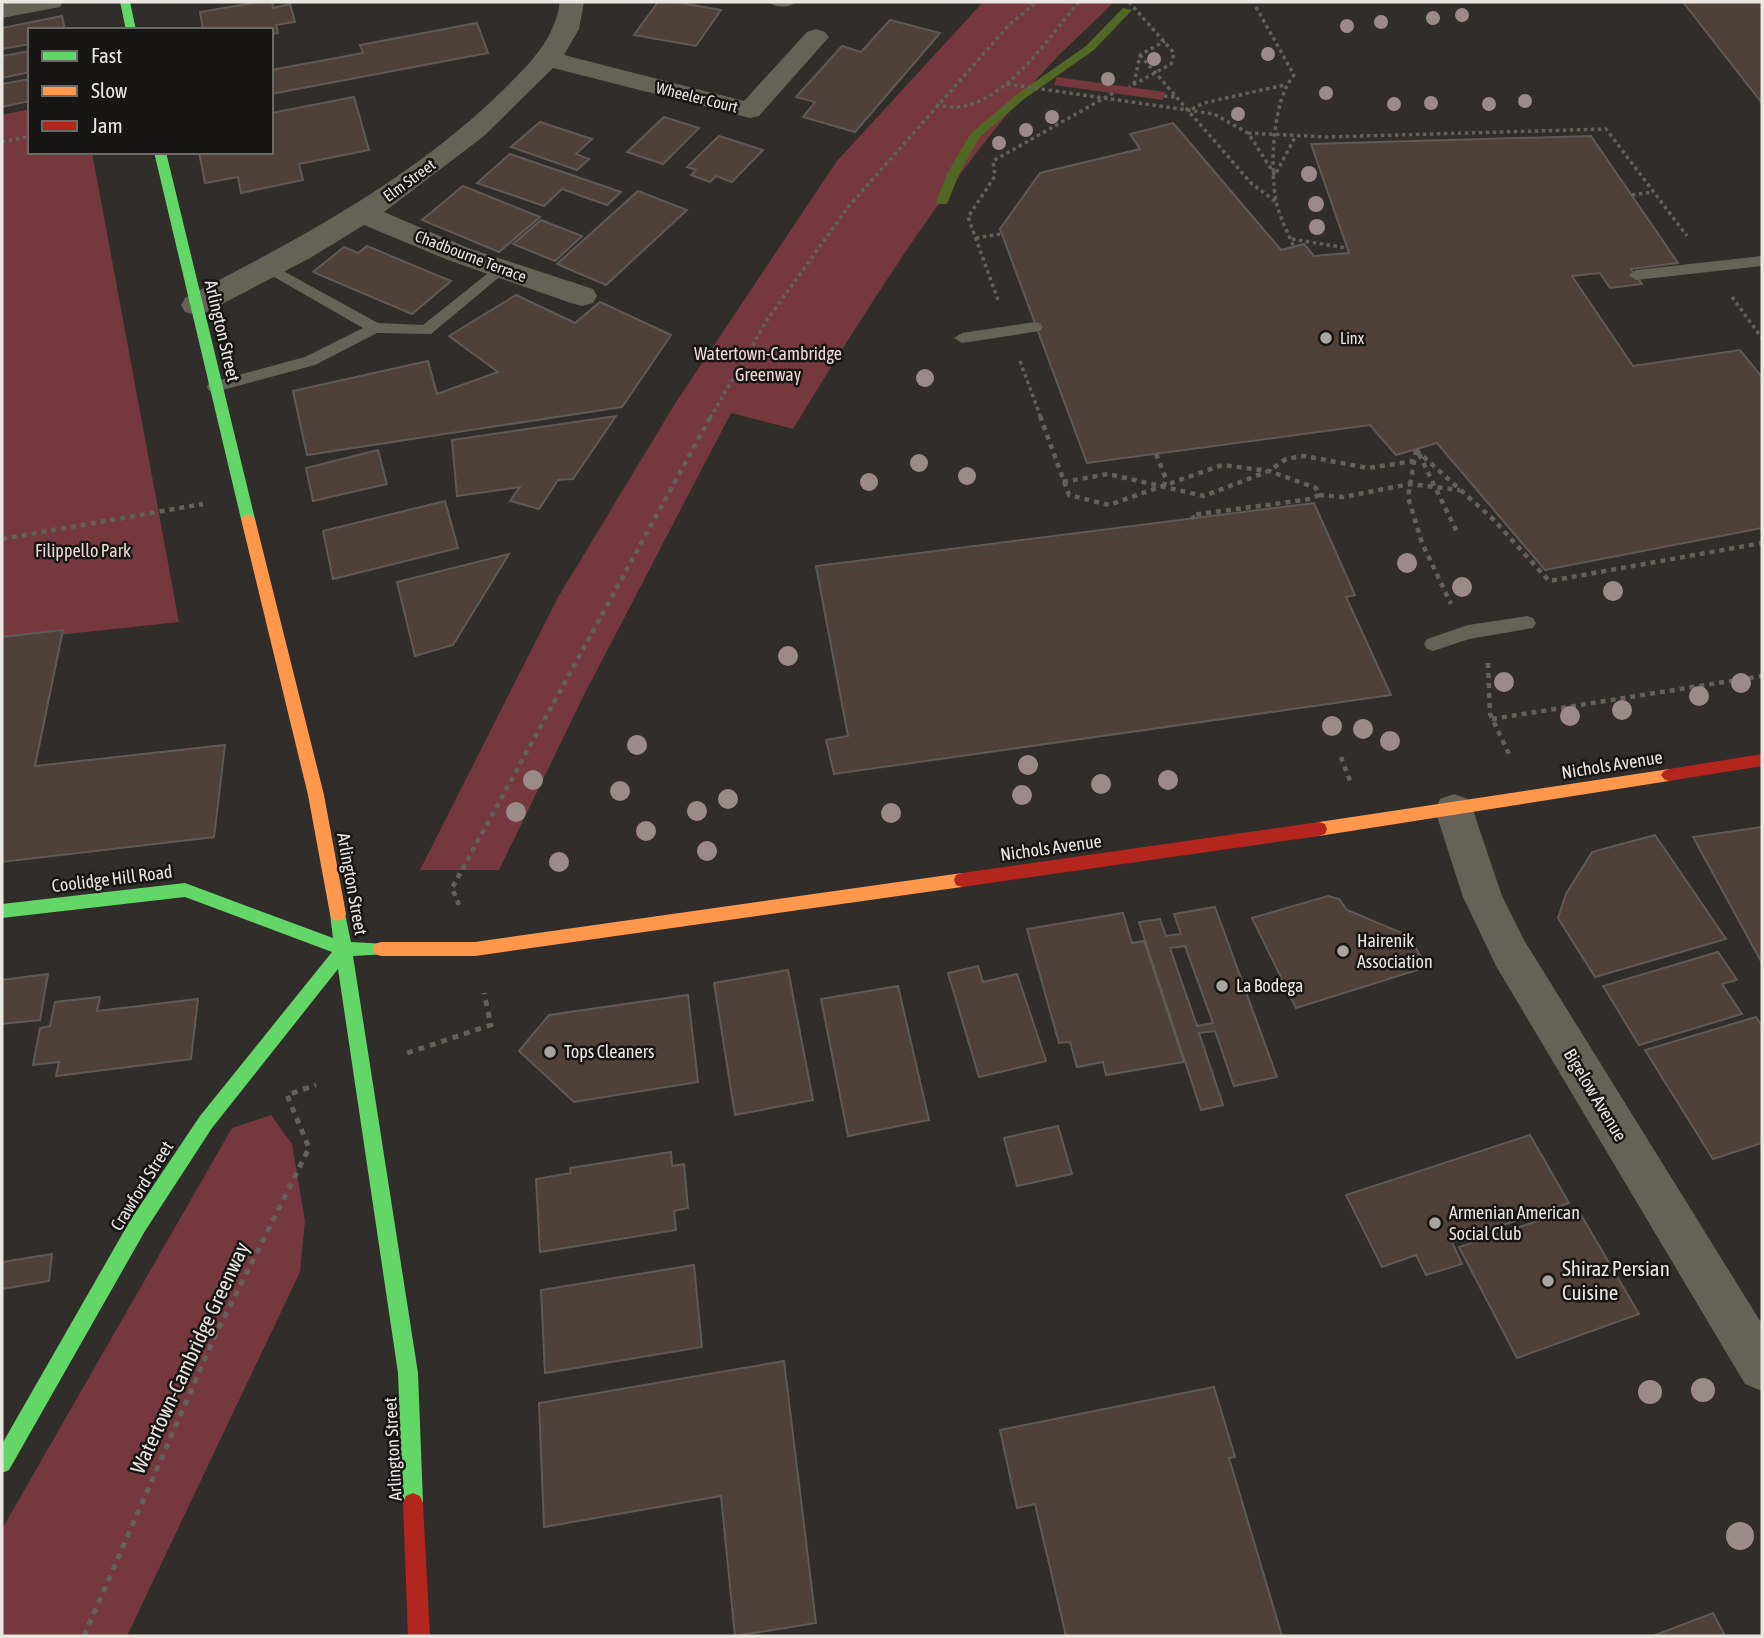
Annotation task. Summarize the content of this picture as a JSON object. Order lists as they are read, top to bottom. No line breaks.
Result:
{"streets":{"street":["Wheeler Court","Elm Street","Chadbourne Terrace","Arlington Street","Nichols Avenue","Coolidge Hill Road","Bigelow Avenue","Crawford Street"],"path":["Watertown-Cambridge Greenway"]},"crossings":[["Wheeler Court","Elm Street"],["Elm Street","Chadbourne Terrace"],["Elm Street","Arlington Street"],["Arlington Street","Nichols Avenue"],["Arlington Street","Coolidge Hill Road"],["Arlington Street","Crawford Street"],["Nichols Avenue","Coolidge Hill Road"],["Nichols Avenue","Bigelow Avenue"],["Nichols Avenue","Crawford Street"],["Coolidge Hill Road","Crawford Street"]],"parks":["Watertown-Cambridge Greenway","Filippello Park"],"places":["Linx","Hairenik Association","La Bodega","Tops Cleaners","Armenian American Social Club","Shiraz Persian Cuisine"],"legend":["Fast","Slow","Jam"]}
